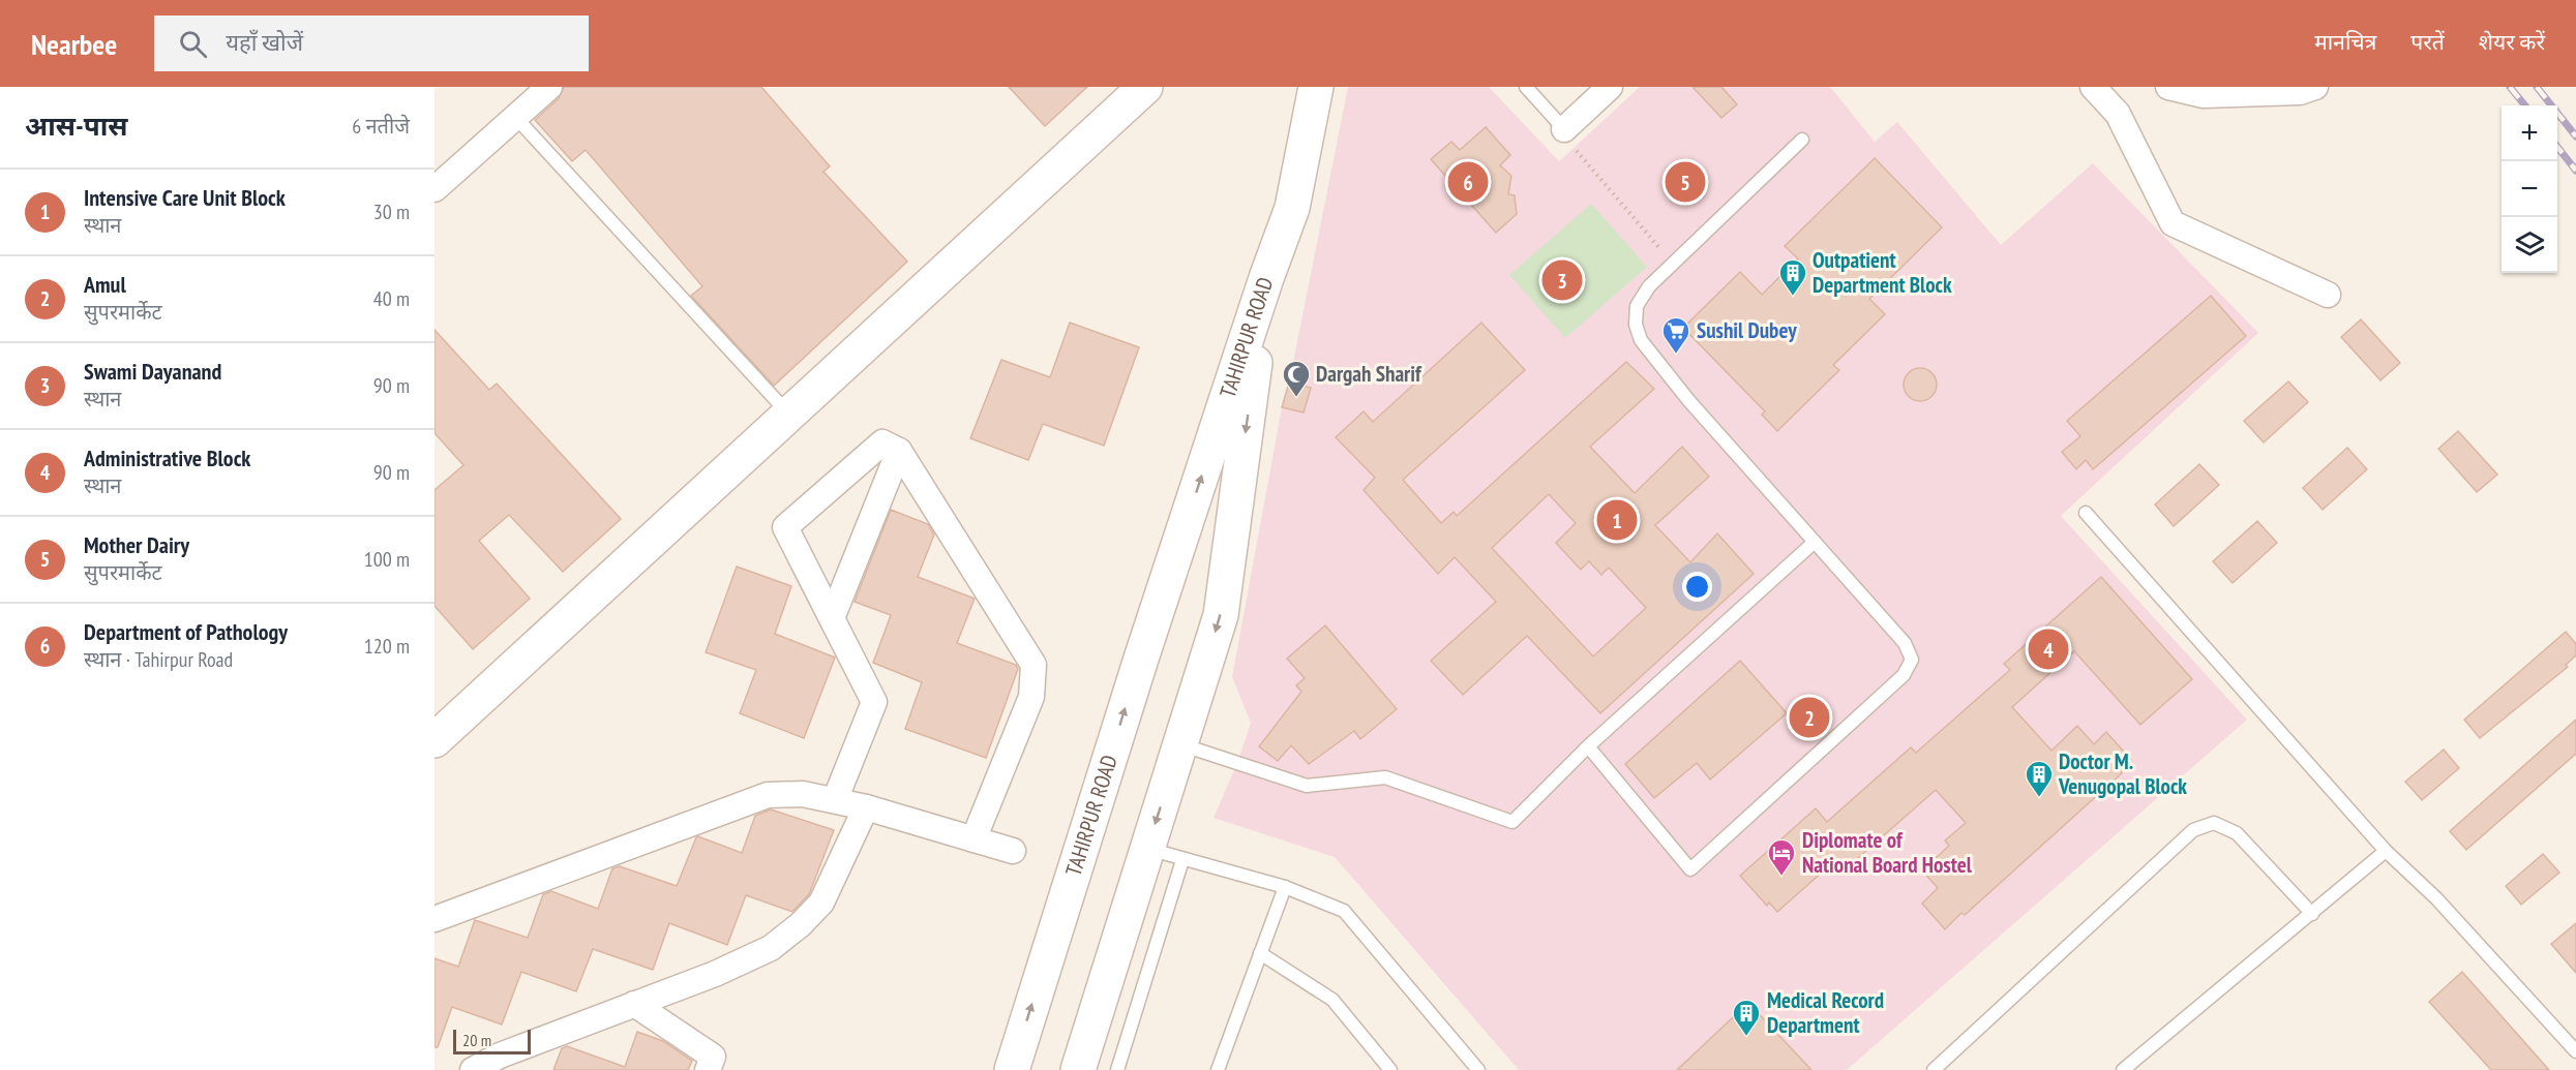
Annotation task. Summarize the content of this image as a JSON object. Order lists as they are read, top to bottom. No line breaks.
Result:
{"streets":{"main road":["TAHIRPUR ROAD"]},"places":{"building":["Outpatient Department Block","Doctor M. Venugopal Block","Medical Record Department"],"supermarket":["Sushil Dubey"],"mosque":["Dargah Sharif"],"hotel":["Diplomate of National Board Hostel"]},"scale_bar":"20 m","page":{"header":"Nearbee","search":"यहाँ खोजें","nav":["मानचित्र","परतें","शेयर करें"],"heading":["आस-पास","6 नतीजे"],"map_buttons":["+","−"],"pins":["5","6","3","1","4","2"],"list":[{"mark":"1","name":"Intensive Care Unit Block","note":"स्थान","value":"30 m"},{"mark":"2","name":"Amul","note":"सुपरमार्केट","value":"40 m"},{"mark":"3","name":"Swami Dayanand","note":"स्थान","value":"90 m"},{"mark":"4","name":"Administrative Block","note":"स्थान","value":"90 m"},{"mark":"5","name":"Mother Dairy","note":"सुपरमार्केट","value":"100 m"},{"mark":"6","name":"Department of Pathology","note":"स्थान · Tahirpur Road","value":"120 m"}],"scale":"20 m"}}
